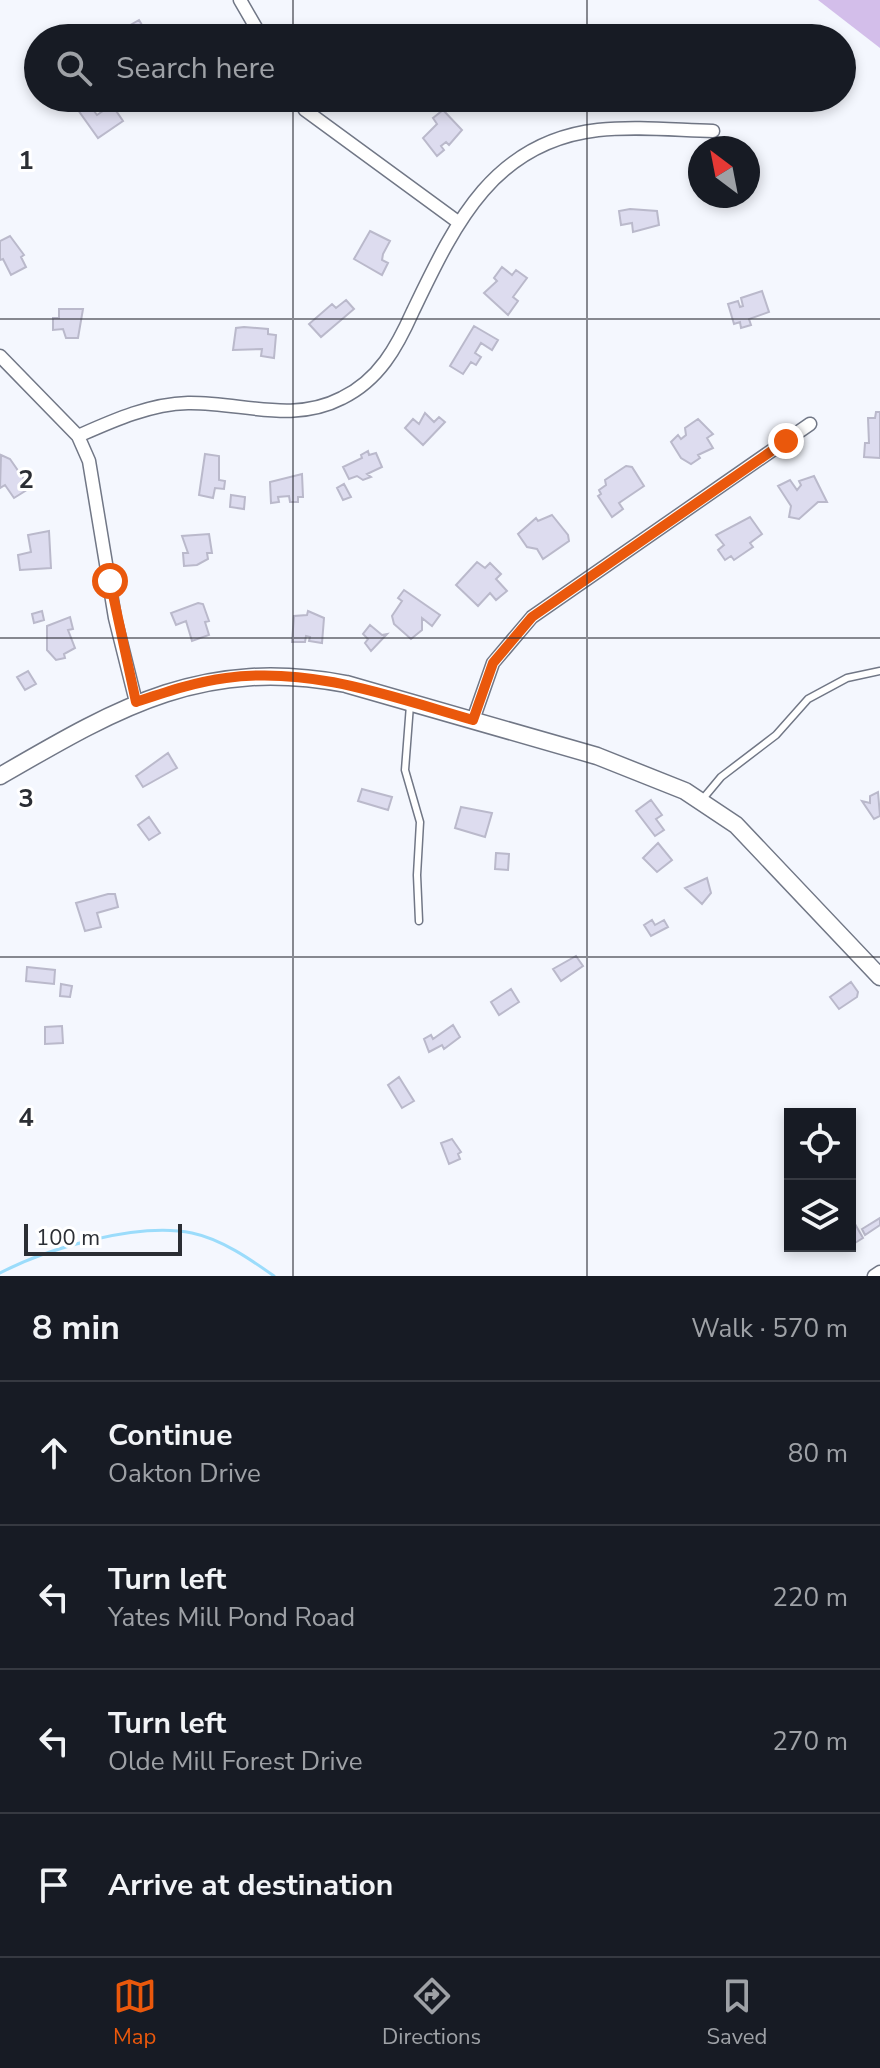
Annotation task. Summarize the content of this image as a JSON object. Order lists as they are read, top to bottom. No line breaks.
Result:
{"scale_bar":"100 m","north":"top left","page":{"search":"Search here","scale":"100 m","heading":["8 min","Walk · 570 m"],"list":[["Continue","Oakton Drive","80 m"],["Turn left","Yates Mill Pond Road","220 m"],["Turn left","Olde Mill Forest Drive","270 m"],"Arrive at destination"],"nav":["Map","Directions","Saved"]},"grid":{"rows":["1","2","3","4"]}}
